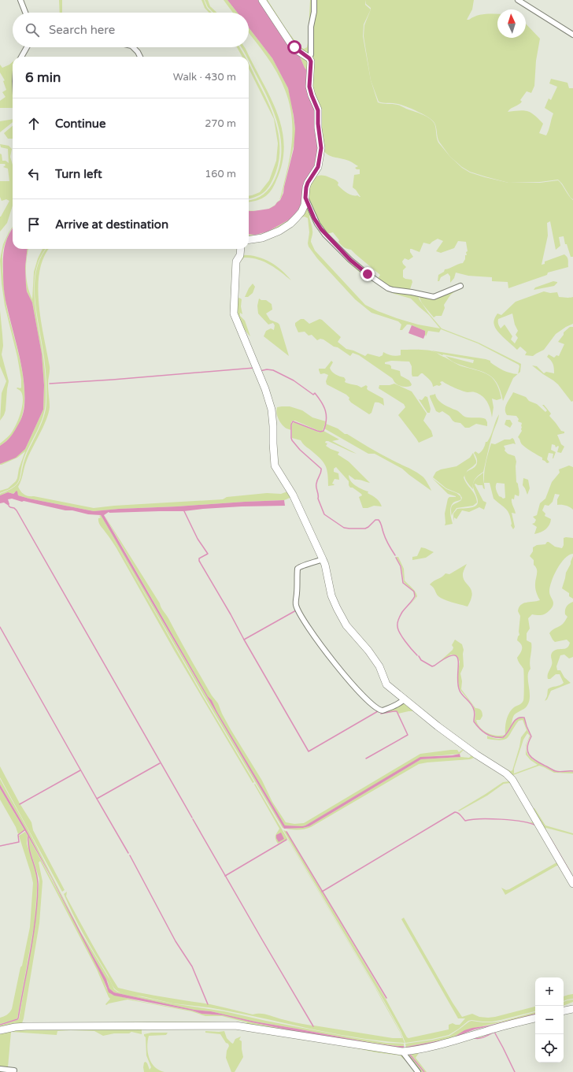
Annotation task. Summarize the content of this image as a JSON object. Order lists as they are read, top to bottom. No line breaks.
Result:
{"north":"top","page":{"search":"Search here","heading":["6 min","Walk · 430 m"],"list":[["Continue","270 m"],["Turn left","160 m"],"Arrive at destination"],"map_buttons":["+","−"]}}
